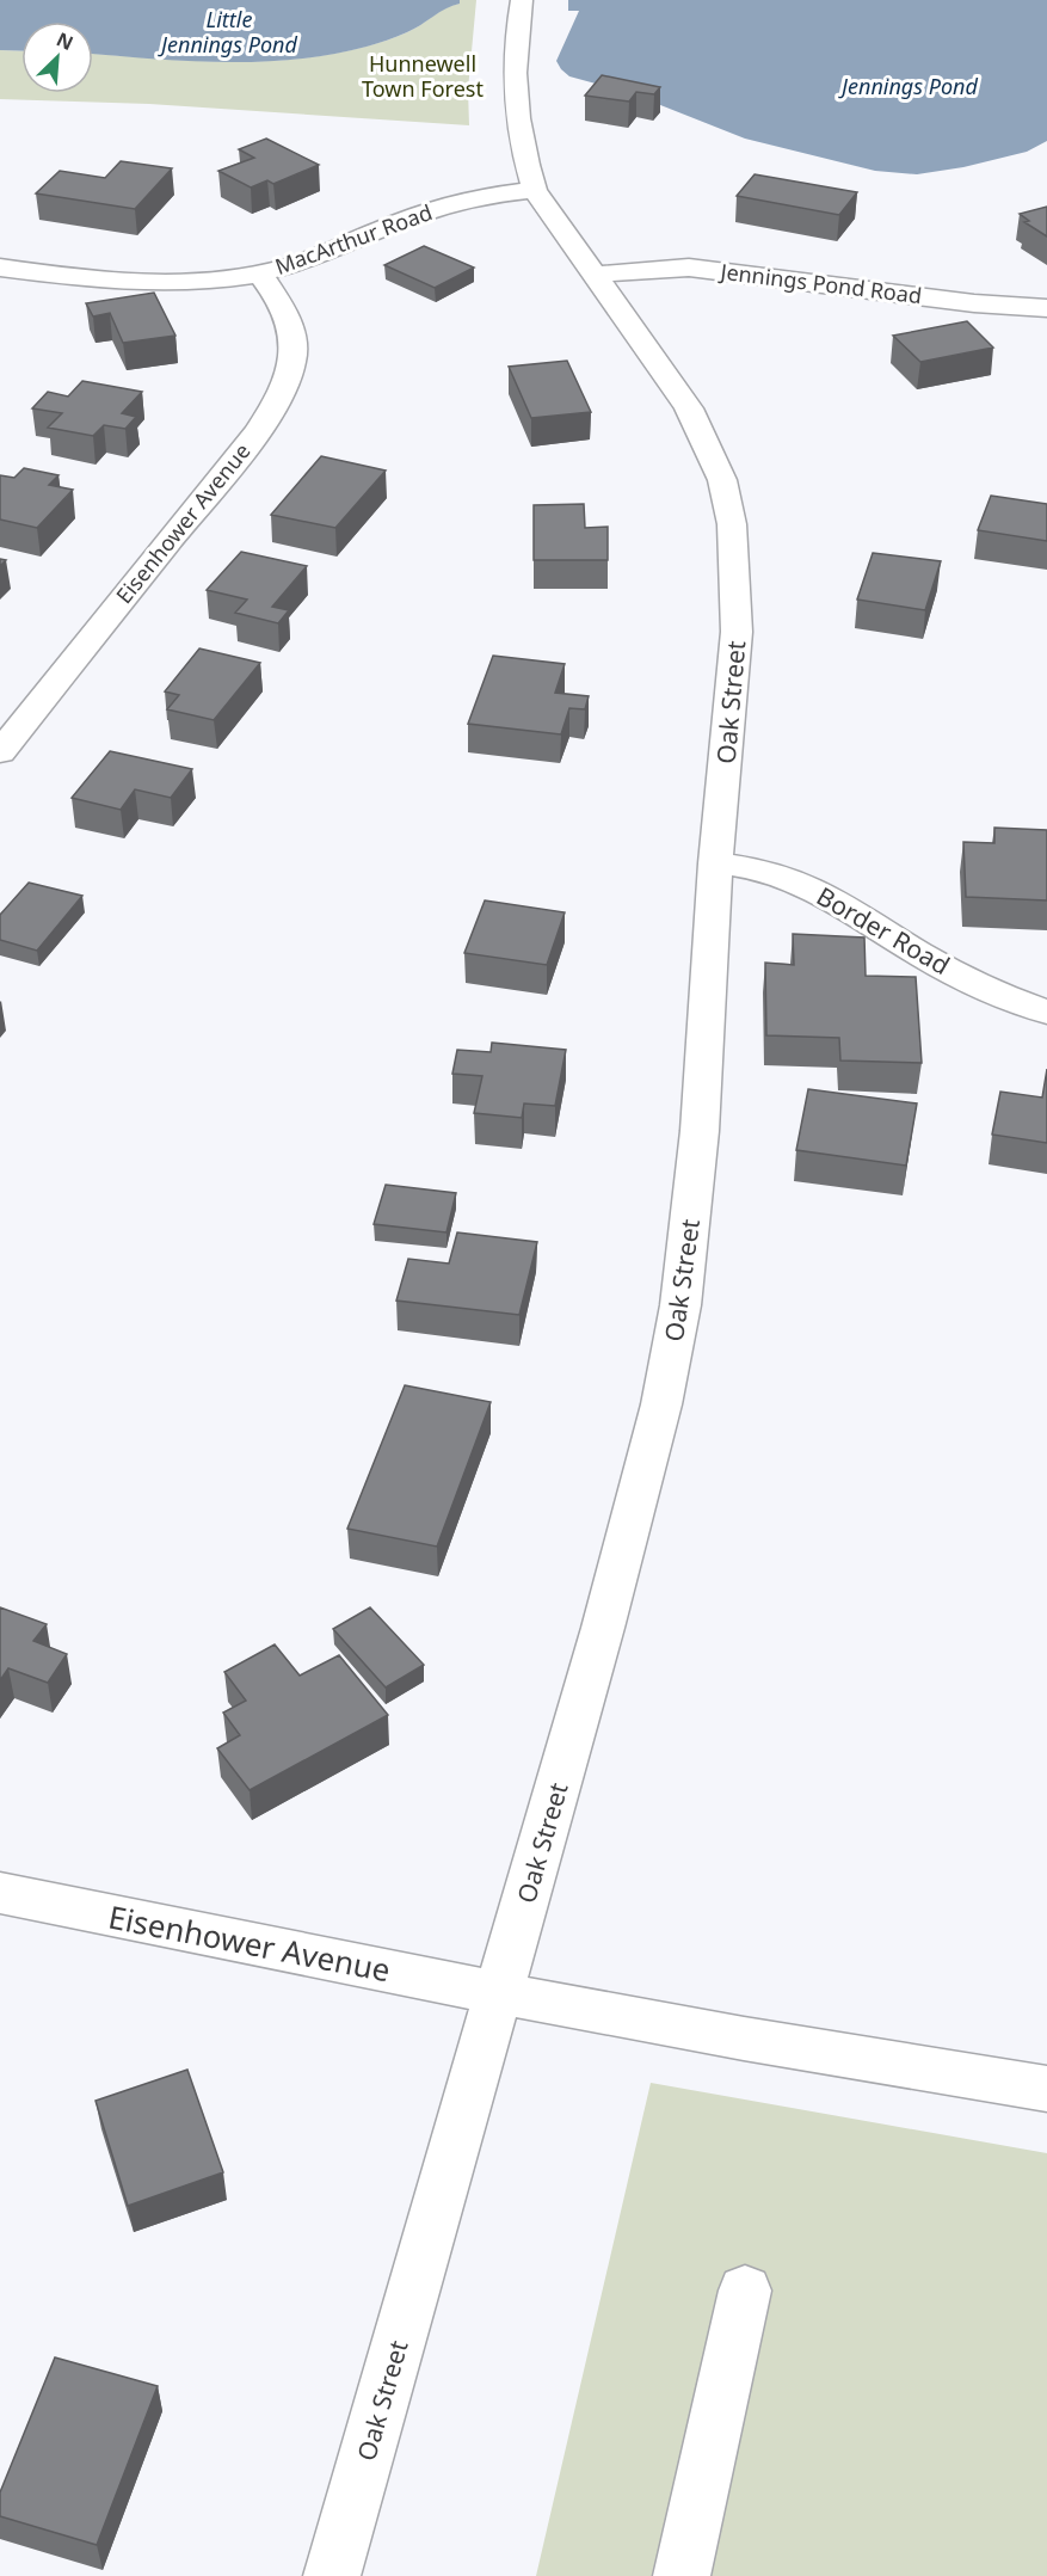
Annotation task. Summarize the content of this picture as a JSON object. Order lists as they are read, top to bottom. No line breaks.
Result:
{"streets":{"street":["MacArthur Road","Jennings Pond Road","Eisenhower Avenue","Oak Street","Border Road"]},"crossings":[["MacArthur Road","Eisenhower Avenue"],["MacArthur Road","Oak Street"],["Jennings Pond Road","Oak Street"],["Eisenhower Avenue","Oak Street"],["Oak Street","Border Road"]],"water":["Little Jennings Pond","Jennings Pond"],"parks":["Hunnewell Town Forest"],"north":"top right"}
